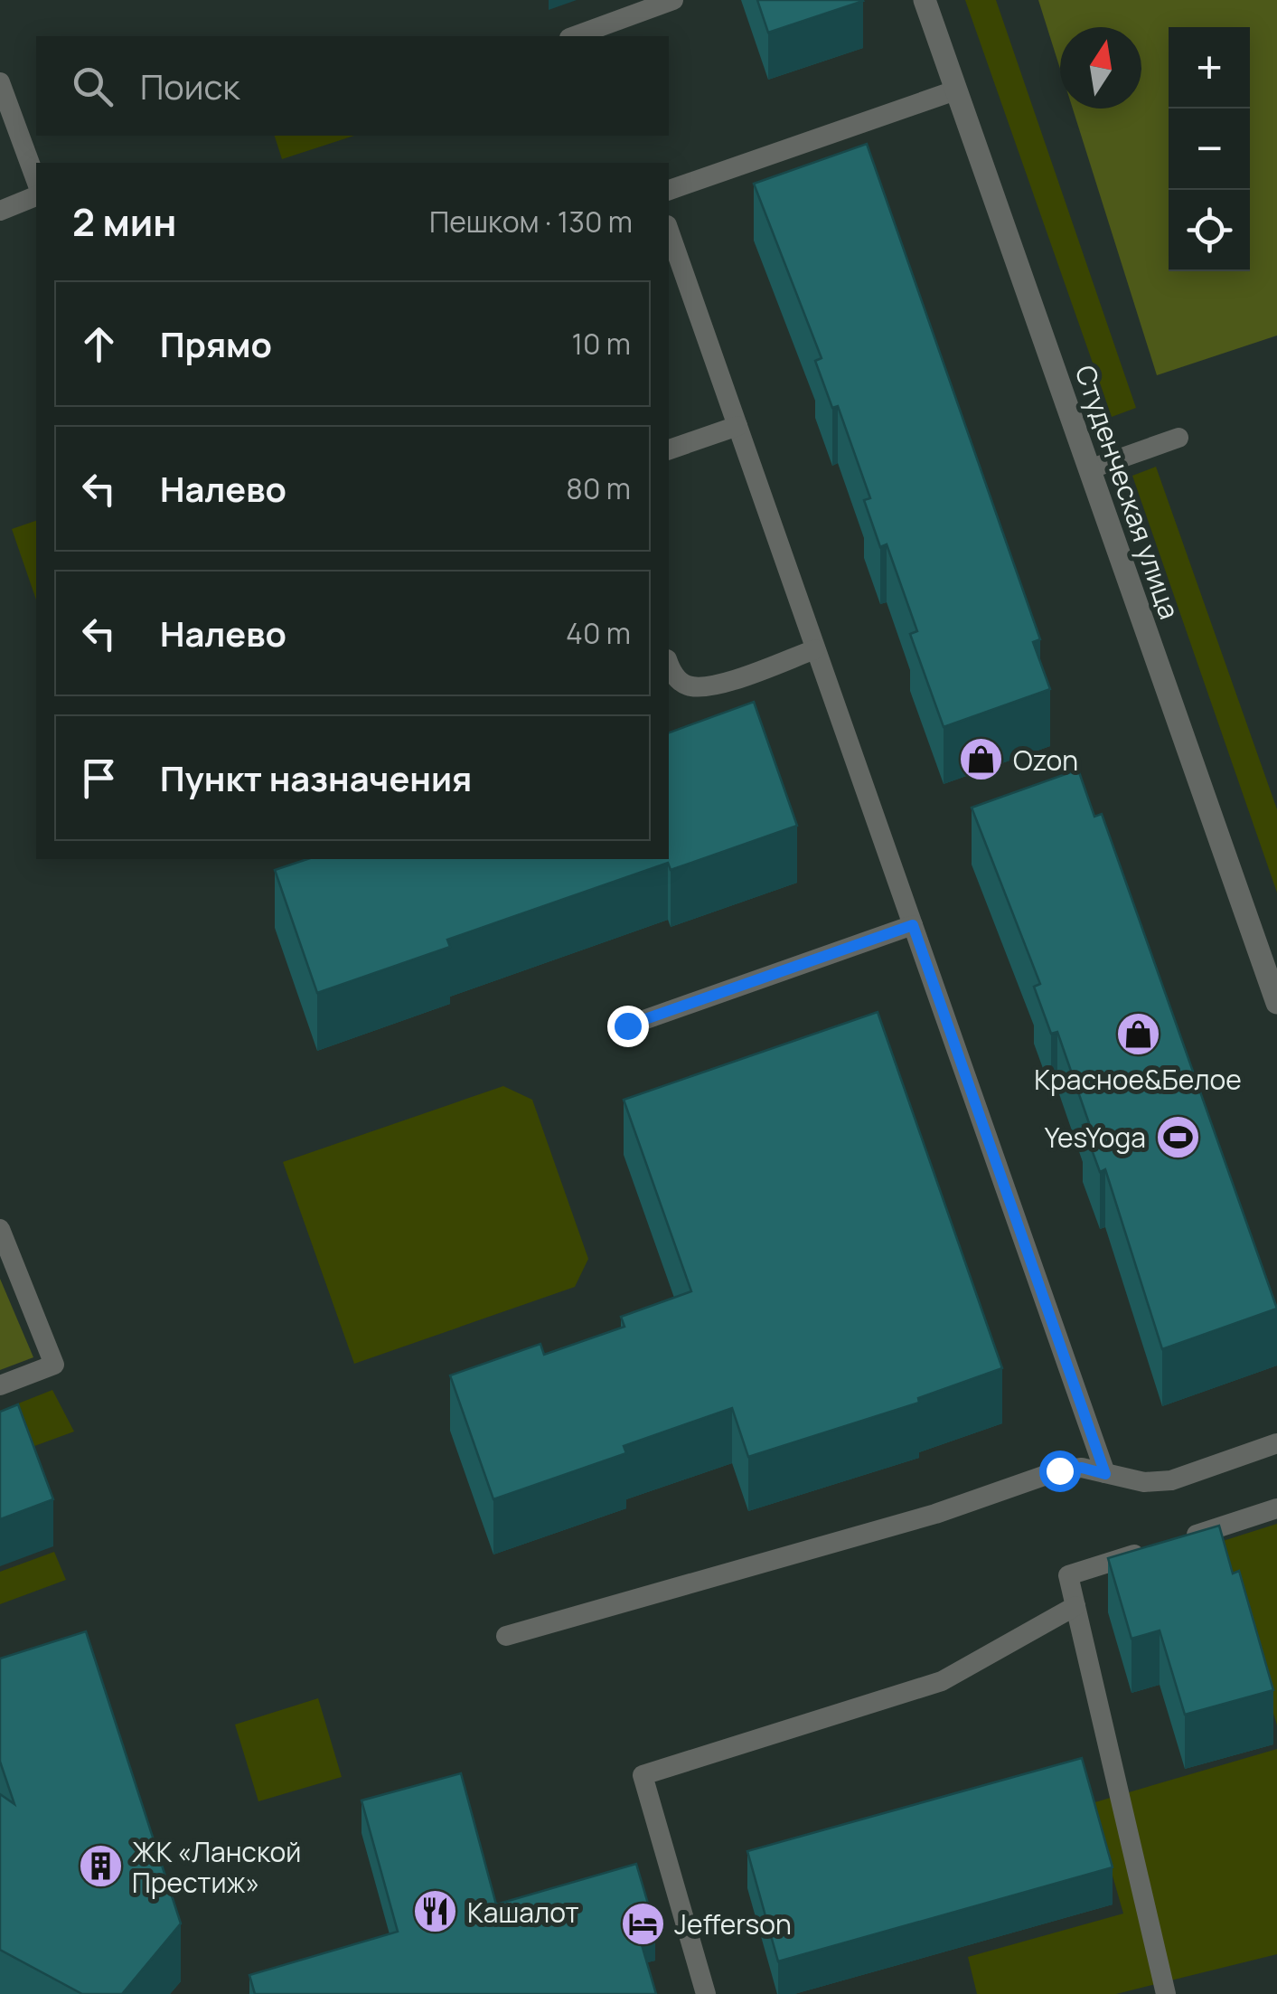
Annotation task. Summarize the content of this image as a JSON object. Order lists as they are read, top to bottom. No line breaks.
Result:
{"streets":{"street":["Студенческая улица"]},"places":{"shop":["Ozon","Красное&Белое"],"sports":["YesYoga"],"building":["ЖК «Ланской Престиж»"],"restaurant":["Кашалот"],"hotel":["Jefferson"]},"north":"top","page":{"map_buttons":["+","−"],"search":"Поиск","heading":["2 мин","Пешком · 130 m"],"list":[["Прямо","10 m"],["Налево","80 m"],["Налево","40 m"],"Пункт назначения"]}}
